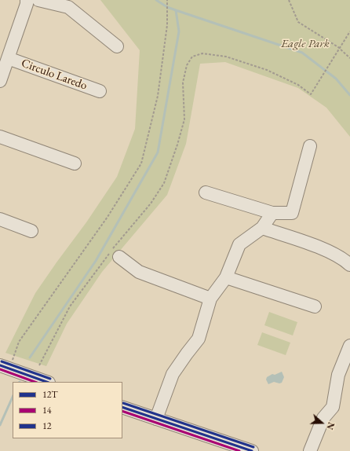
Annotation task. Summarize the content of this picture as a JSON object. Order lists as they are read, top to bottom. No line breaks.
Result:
{"streets":{"street":["Circulo Laredo"]},"parks":["Eagle Park"],"lines":["transit line 12","transit line 12T","transit line 14"],"legend":["12T","14","12"],"north":"right"}
